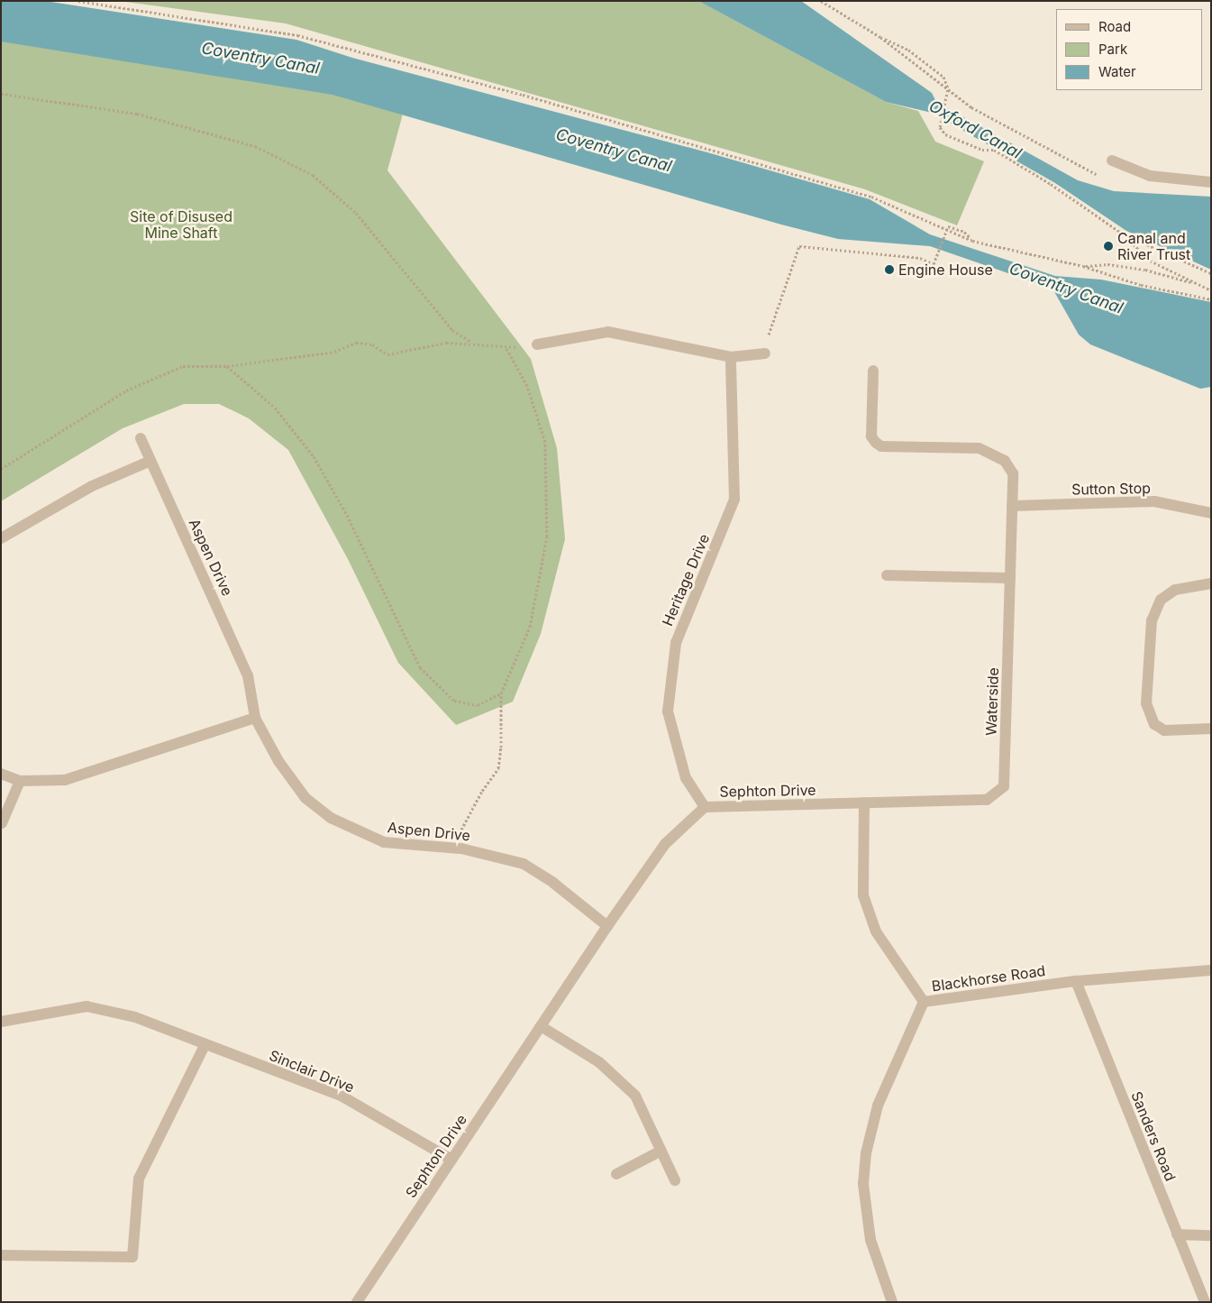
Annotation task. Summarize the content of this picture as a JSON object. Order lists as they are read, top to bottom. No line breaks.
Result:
{"streets":{"street":["Sutton Stop","Aspen Drive","Heritage Drive","Waterside","Sephton Drive","Blackhorse Road","Sinclair Drive","Sanders Road"]},"crossings":[["Sutton Stop","Waterside"],["Aspen Drive","Sephton Drive"],["Heritage Drive","Sephton Drive"],["Waterside","Sephton Drive"],["Sephton Drive","Sinclair Drive"],["Blackhorse Road","Sanders Road"]],"water":["Coventry Canal","Oxford Canal"],"parks":["Site of Disused Mine Shaft"],"places":["Canal and River Trust","Engine House"],"legend":["Road","Park","Water"]}
